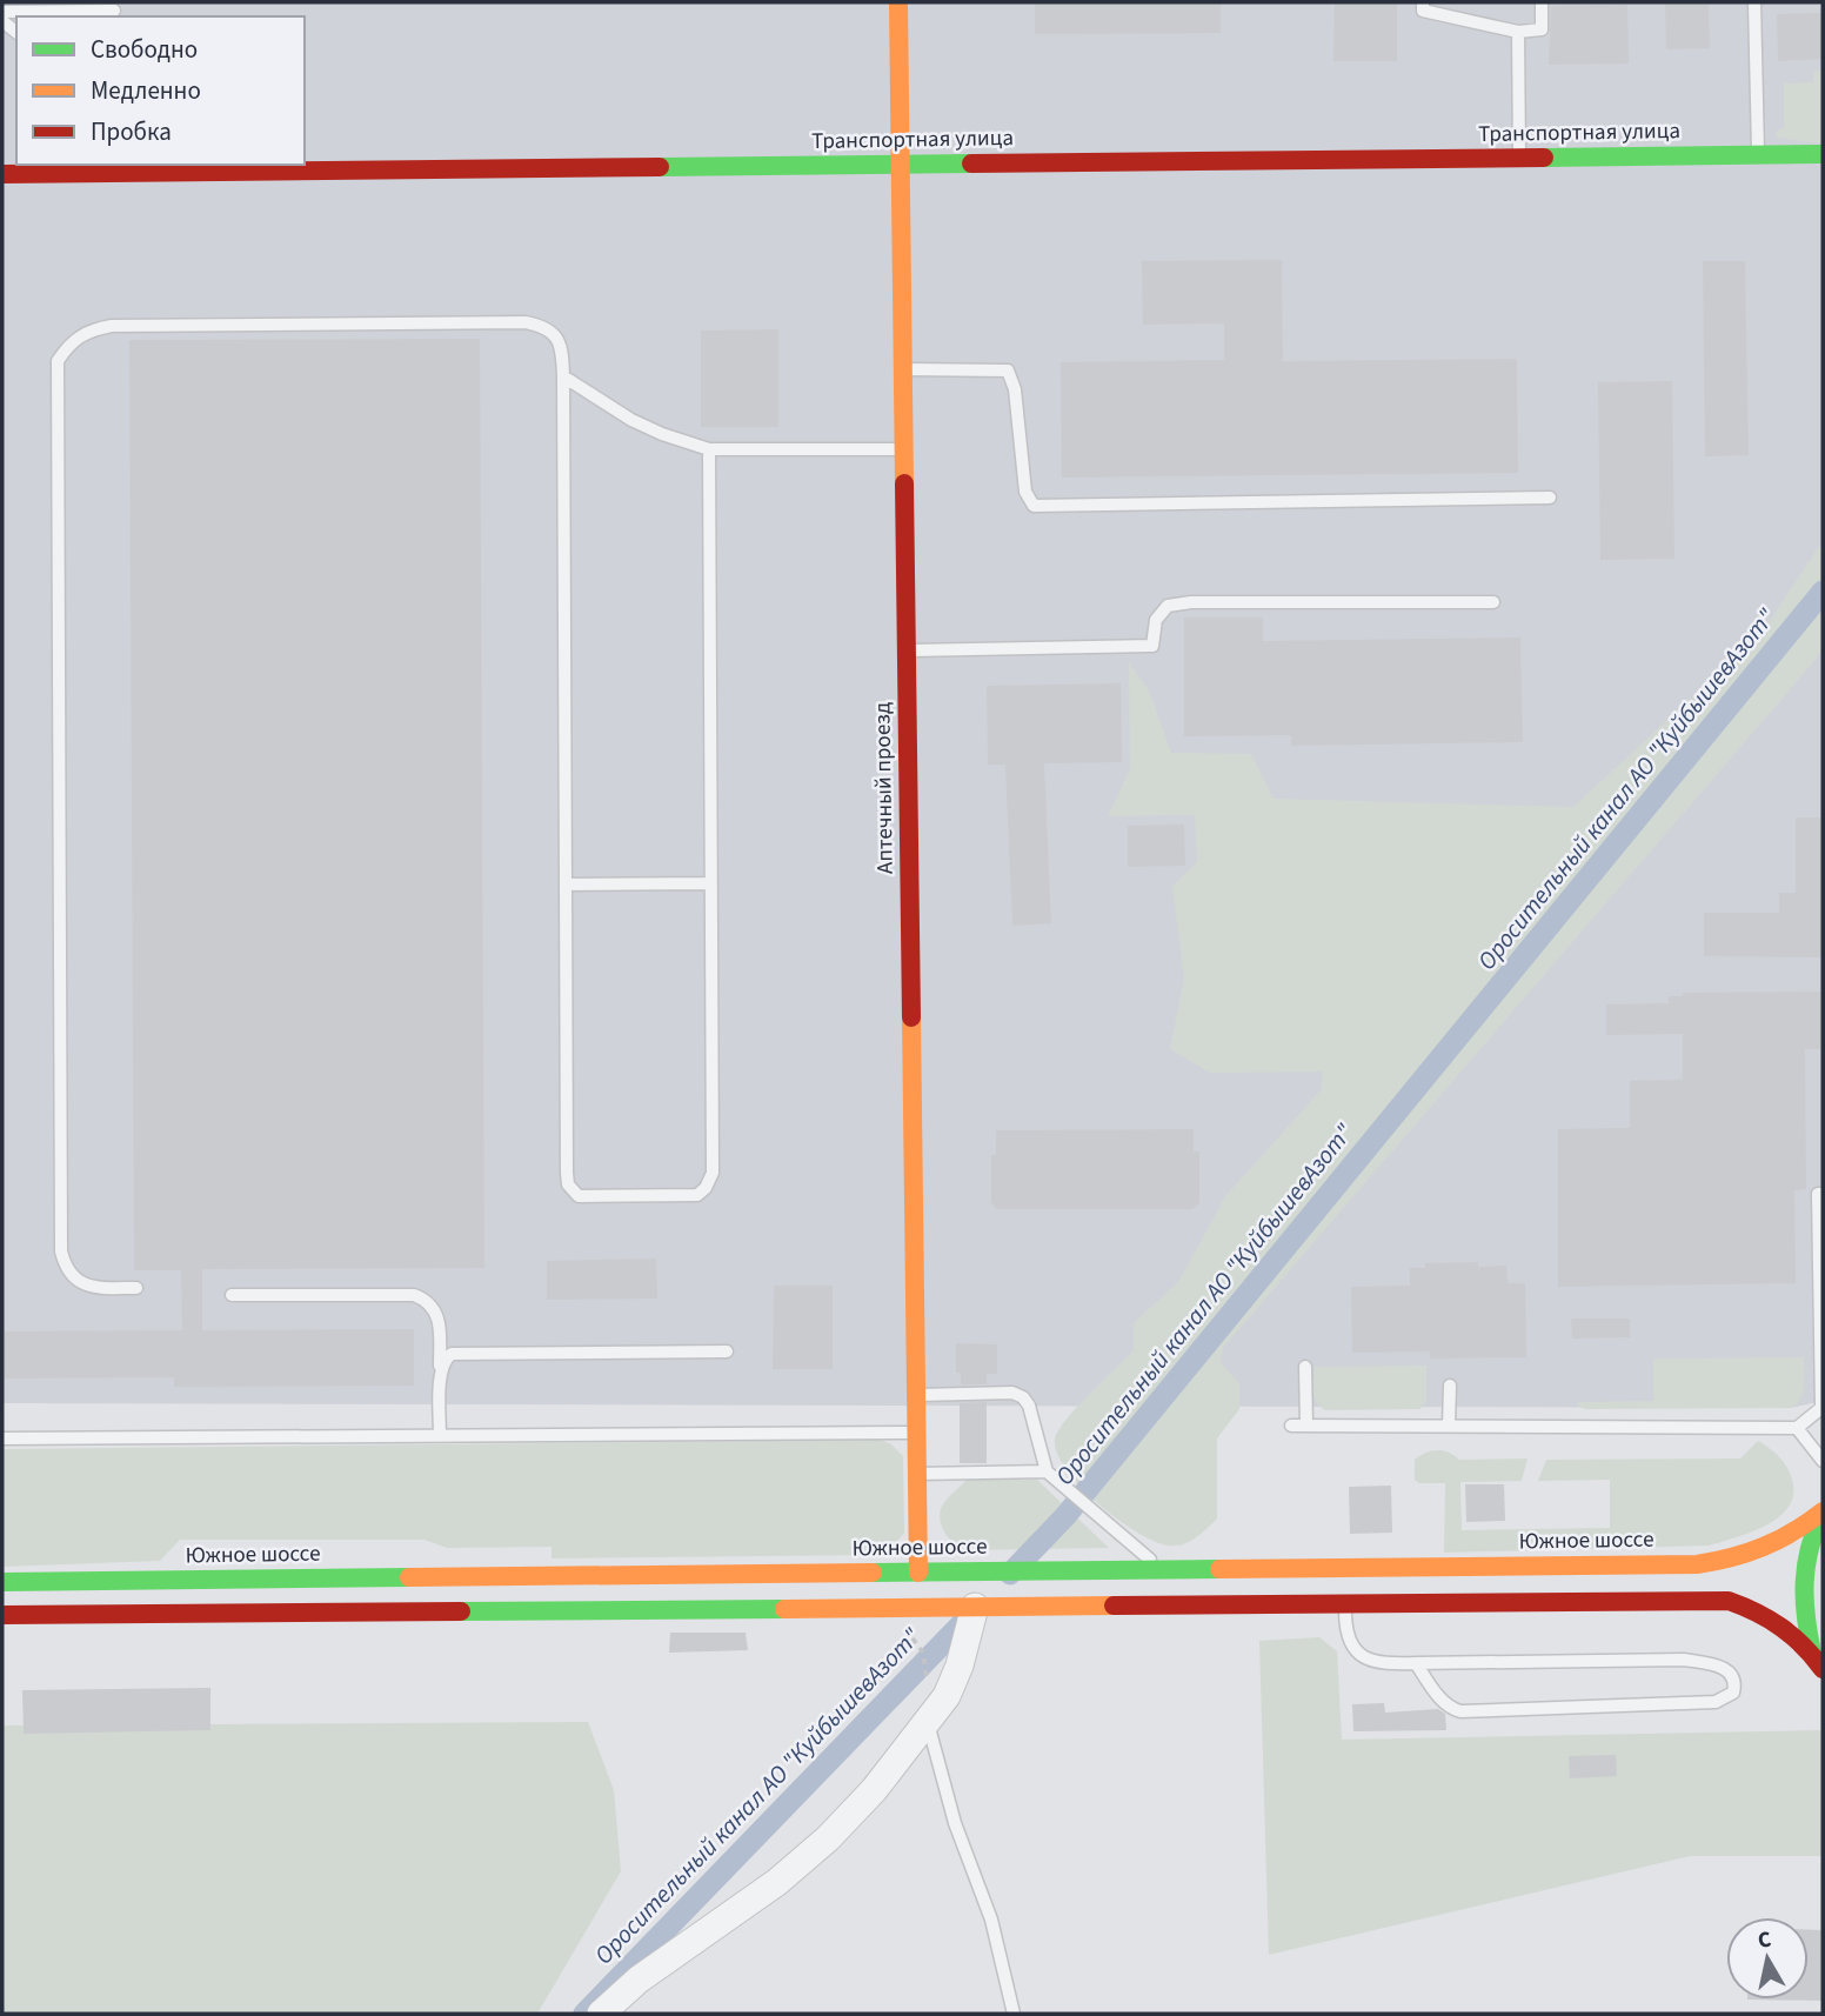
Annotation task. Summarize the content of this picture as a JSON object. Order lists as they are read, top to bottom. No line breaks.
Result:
{"streets":{"main road":["Транспортная улица","Аптечный проезд","Южное шоссе"]},"crossings":[["Транспортная улица","Аптечный проезд"],["Аптечный проезд","Южное шоссе"]],"water":["Оросительный канал АО \"КуйбышевАзот\""],"legend":["Свободно","Медленно","Пробка"],"north":"top"}
